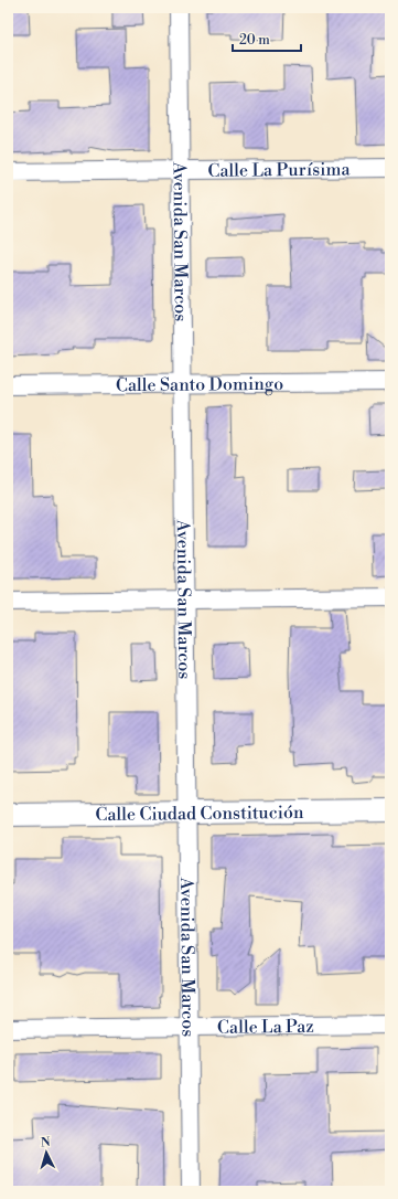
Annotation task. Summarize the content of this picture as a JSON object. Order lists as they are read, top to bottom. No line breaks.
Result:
{"streets":{"street":["Calle La Purísima","Avenida San Marcos","Calle Santo Domingo","Calle Ciudad Constitución","Calle La Paz"]},"crossings":[["Calle La Purísima","Avenida San Marcos"],["Avenida San Marcos","Calle Santo Domingo"],["Avenida San Marcos","Calle Ciudad Constitución"],["Avenida San Marcos","Calle La Paz"]],"scale_bar":"20 m","north":"top"}
